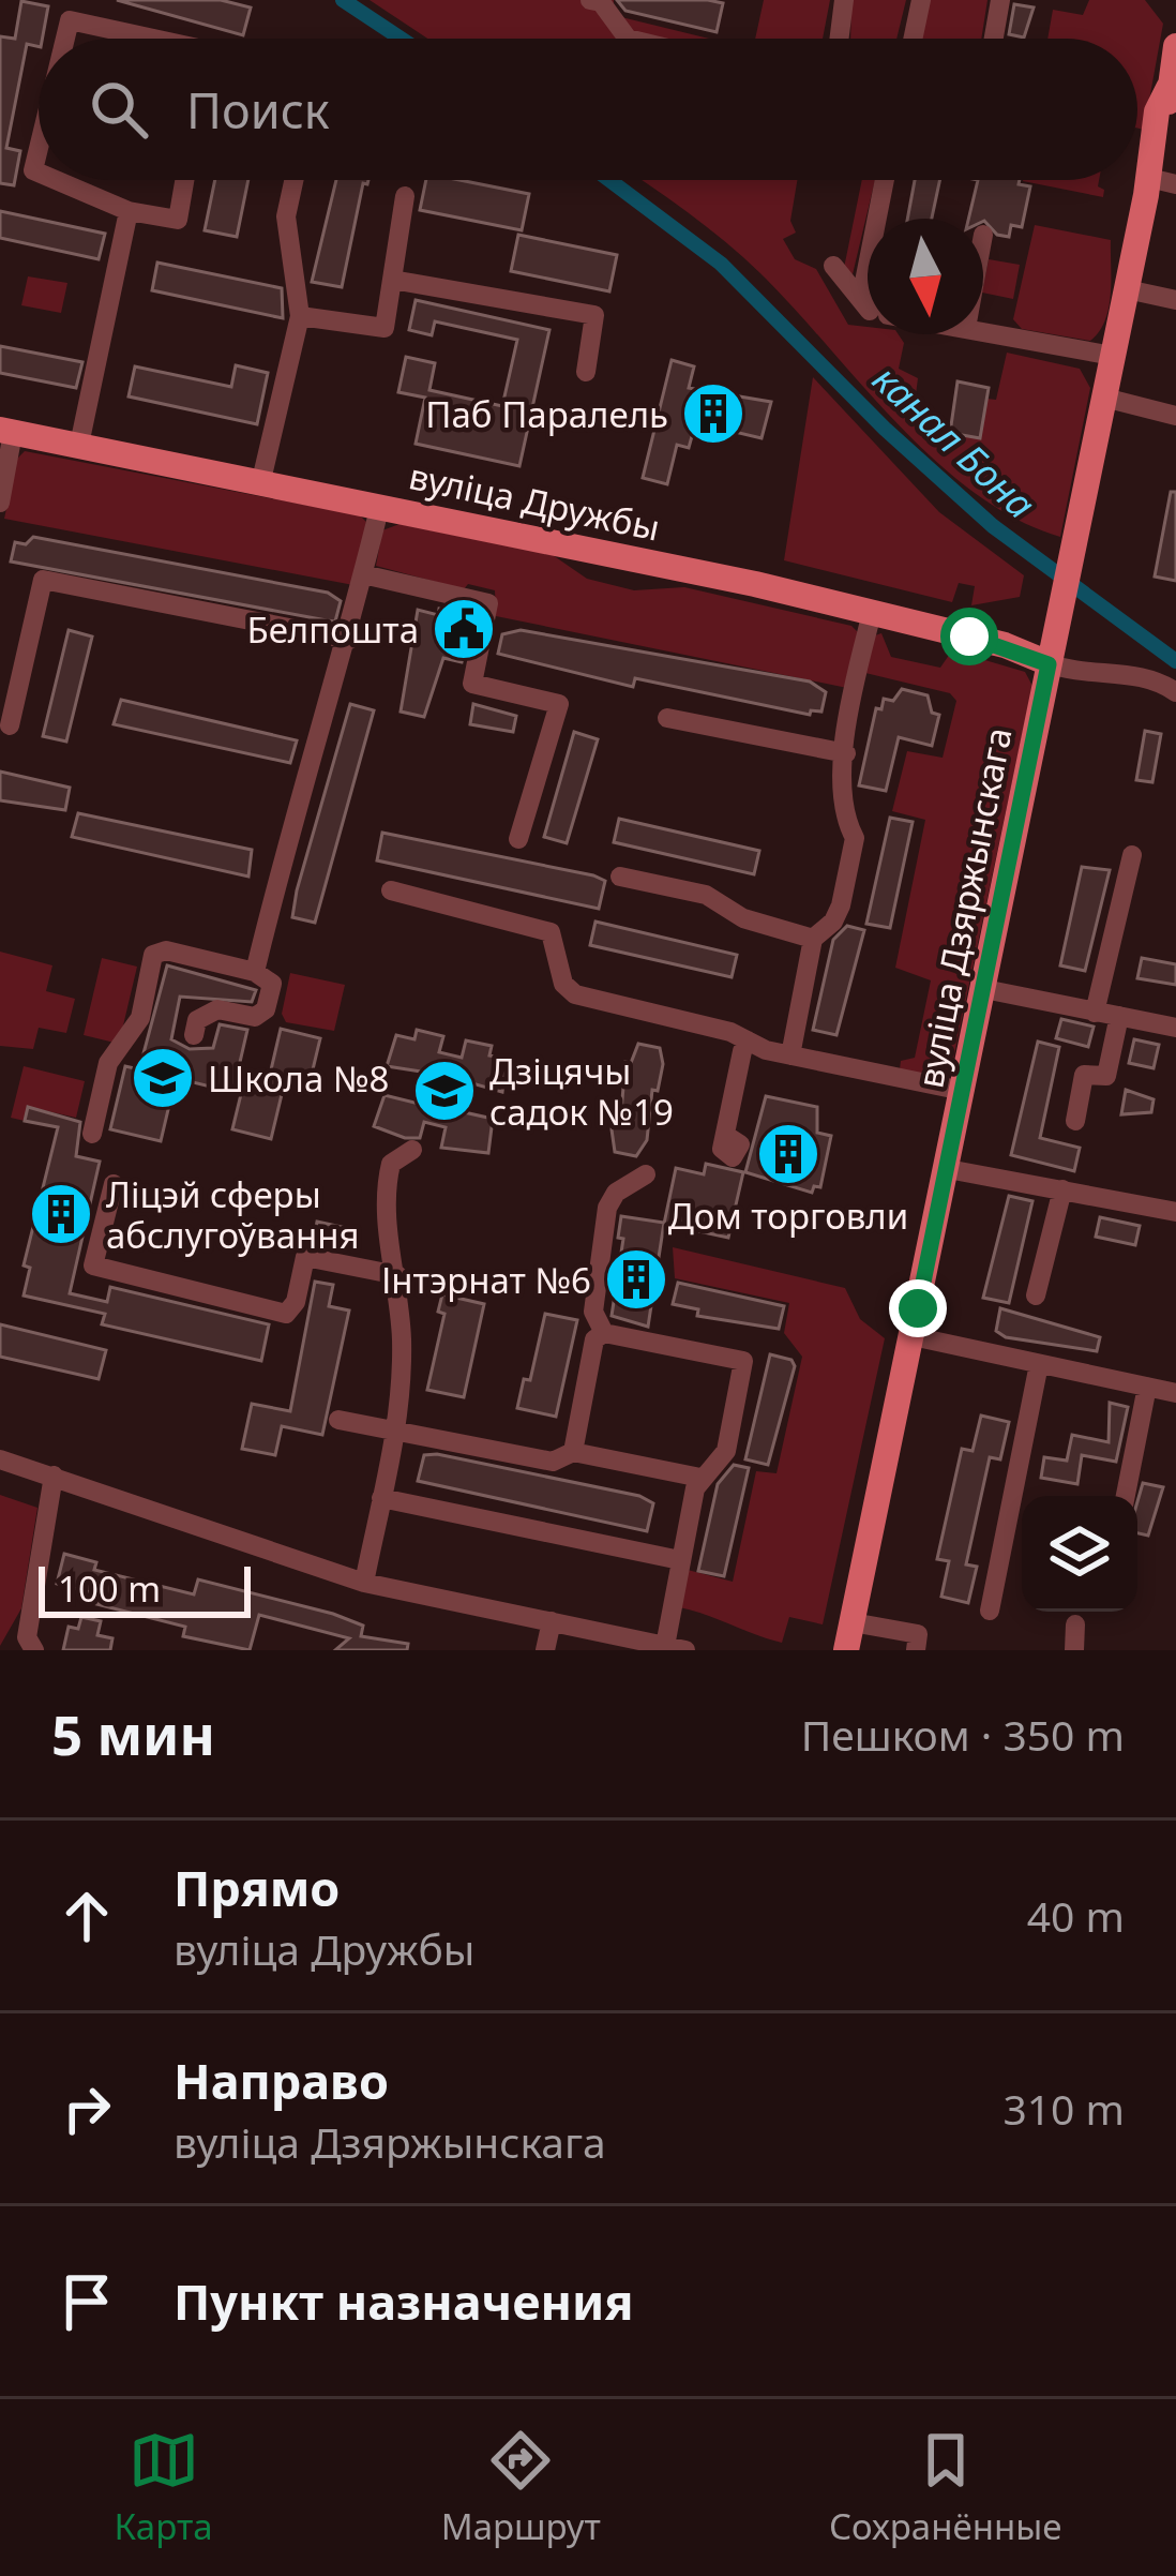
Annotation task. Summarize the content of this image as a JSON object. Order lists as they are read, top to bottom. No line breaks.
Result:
{"streets":{"main road":["вуліца Дружбы","вуліца Дзяржынскага"]},"crossings":[["вуліца Дружбы","вуліца Дзяржынскага"]],"water":["канал Бона"],"places":{"building":["Паб Паралель","Дом торговли","Ліцэй сферы абслугоўвання","Інтэрнат №6"],"public building":["Белпошта"],"school or university":["Школа №8","Дзіцячы садок №19"]},"scale_bar":"100 m","north":"bottom","page":{"search":"Поиск","scale":"100 m","heading":["5 мин","Пешком · 350 m"],"list":[["Прямо","вуліца Дружбы","40 m"],["Направо","вуліца Дзяржынскага","310 m"],"Пункт назначения"],"nav":["Карта","Маршрут","Сохранённые"]}}
